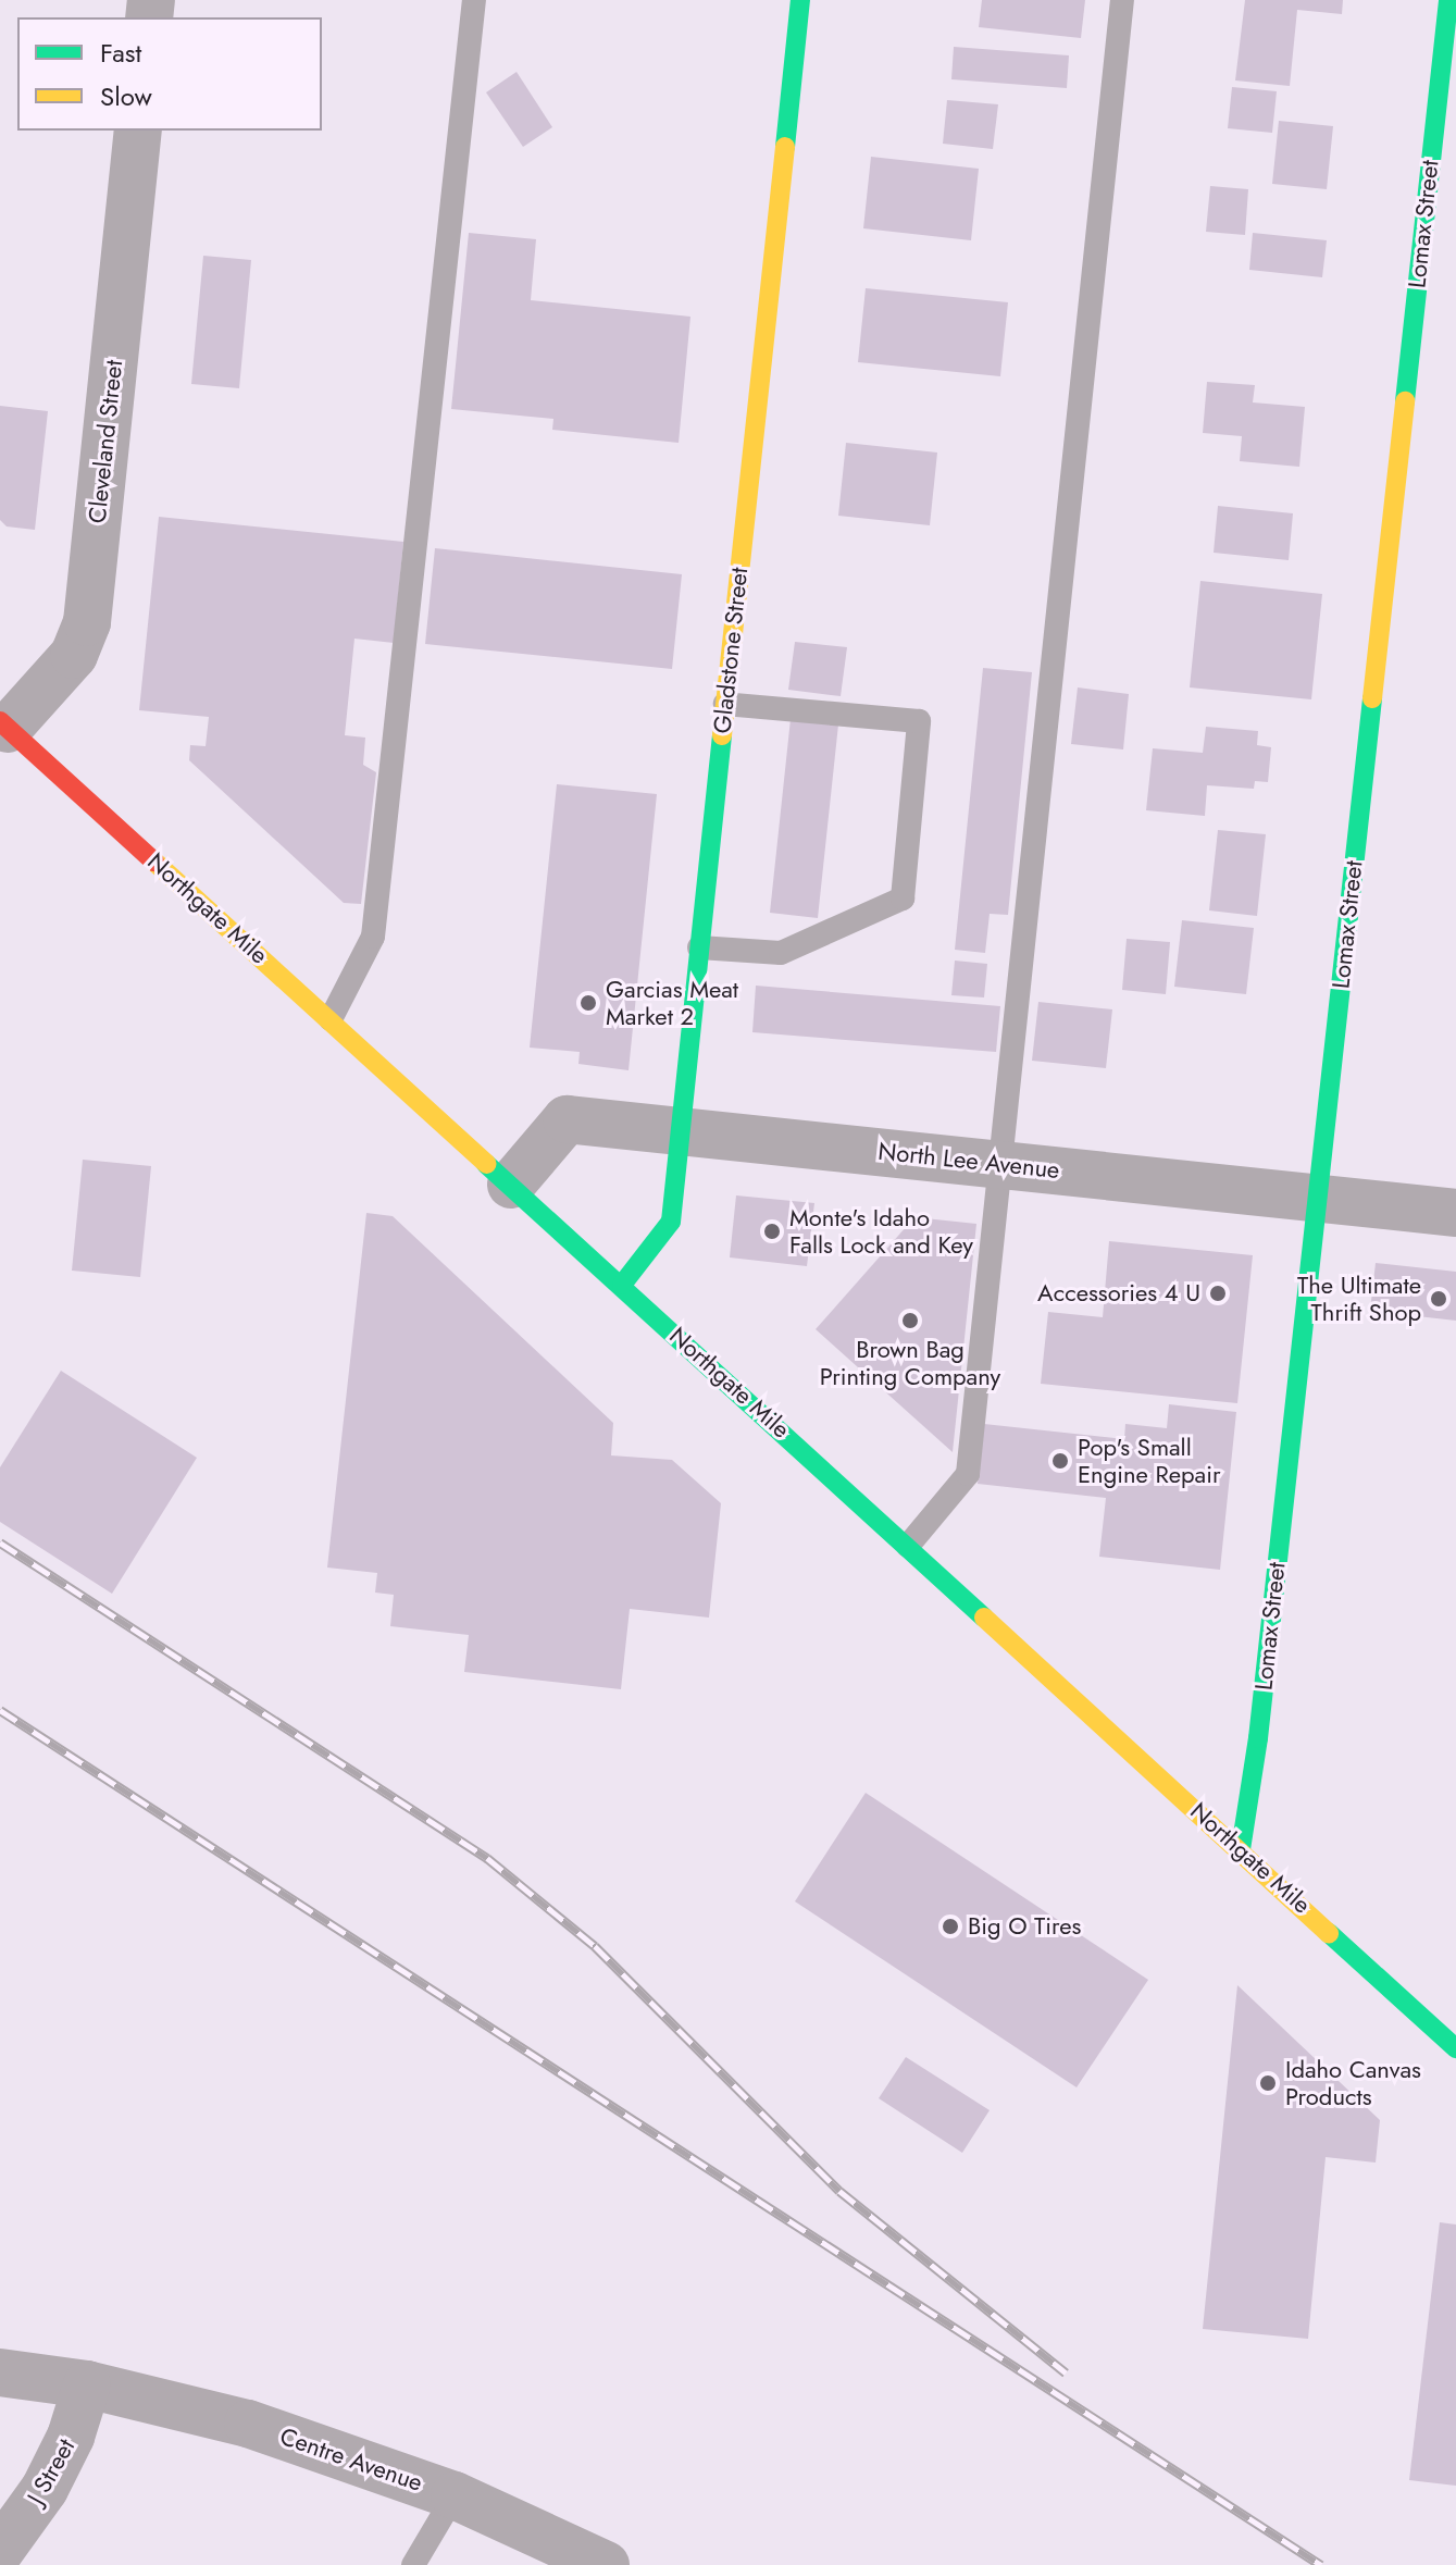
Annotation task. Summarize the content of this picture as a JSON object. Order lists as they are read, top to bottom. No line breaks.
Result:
{"streets":{"main road":["Lomax Street","Gladstone Street","Northgate Mile"],"street":["Cleveland Street","North Lee Avenue","Centre Avenue","J Street"]},"crossings":[["Lomax Street","Northgate Mile"],["Lomax Street","North Lee Avenue"],["Cleveland Street","Northgate Mile"],["Gladstone Street","Northgate Mile"],["Gladstone Street","North Lee Avenue"],["Northgate Mile","North Lee Avenue"],["Centre Avenue","J Street"]],"places":["Garcias Meat Market 2","Monte's Idaho Falls Lock and Key","Accessories 4 U","The Ultimate Thrift Shop","Brown Bag Printing Company","Pop's Small Engine Repair","Big O Tires","Idaho Canvas Products"],"legend":["Fast","Slow"]}
